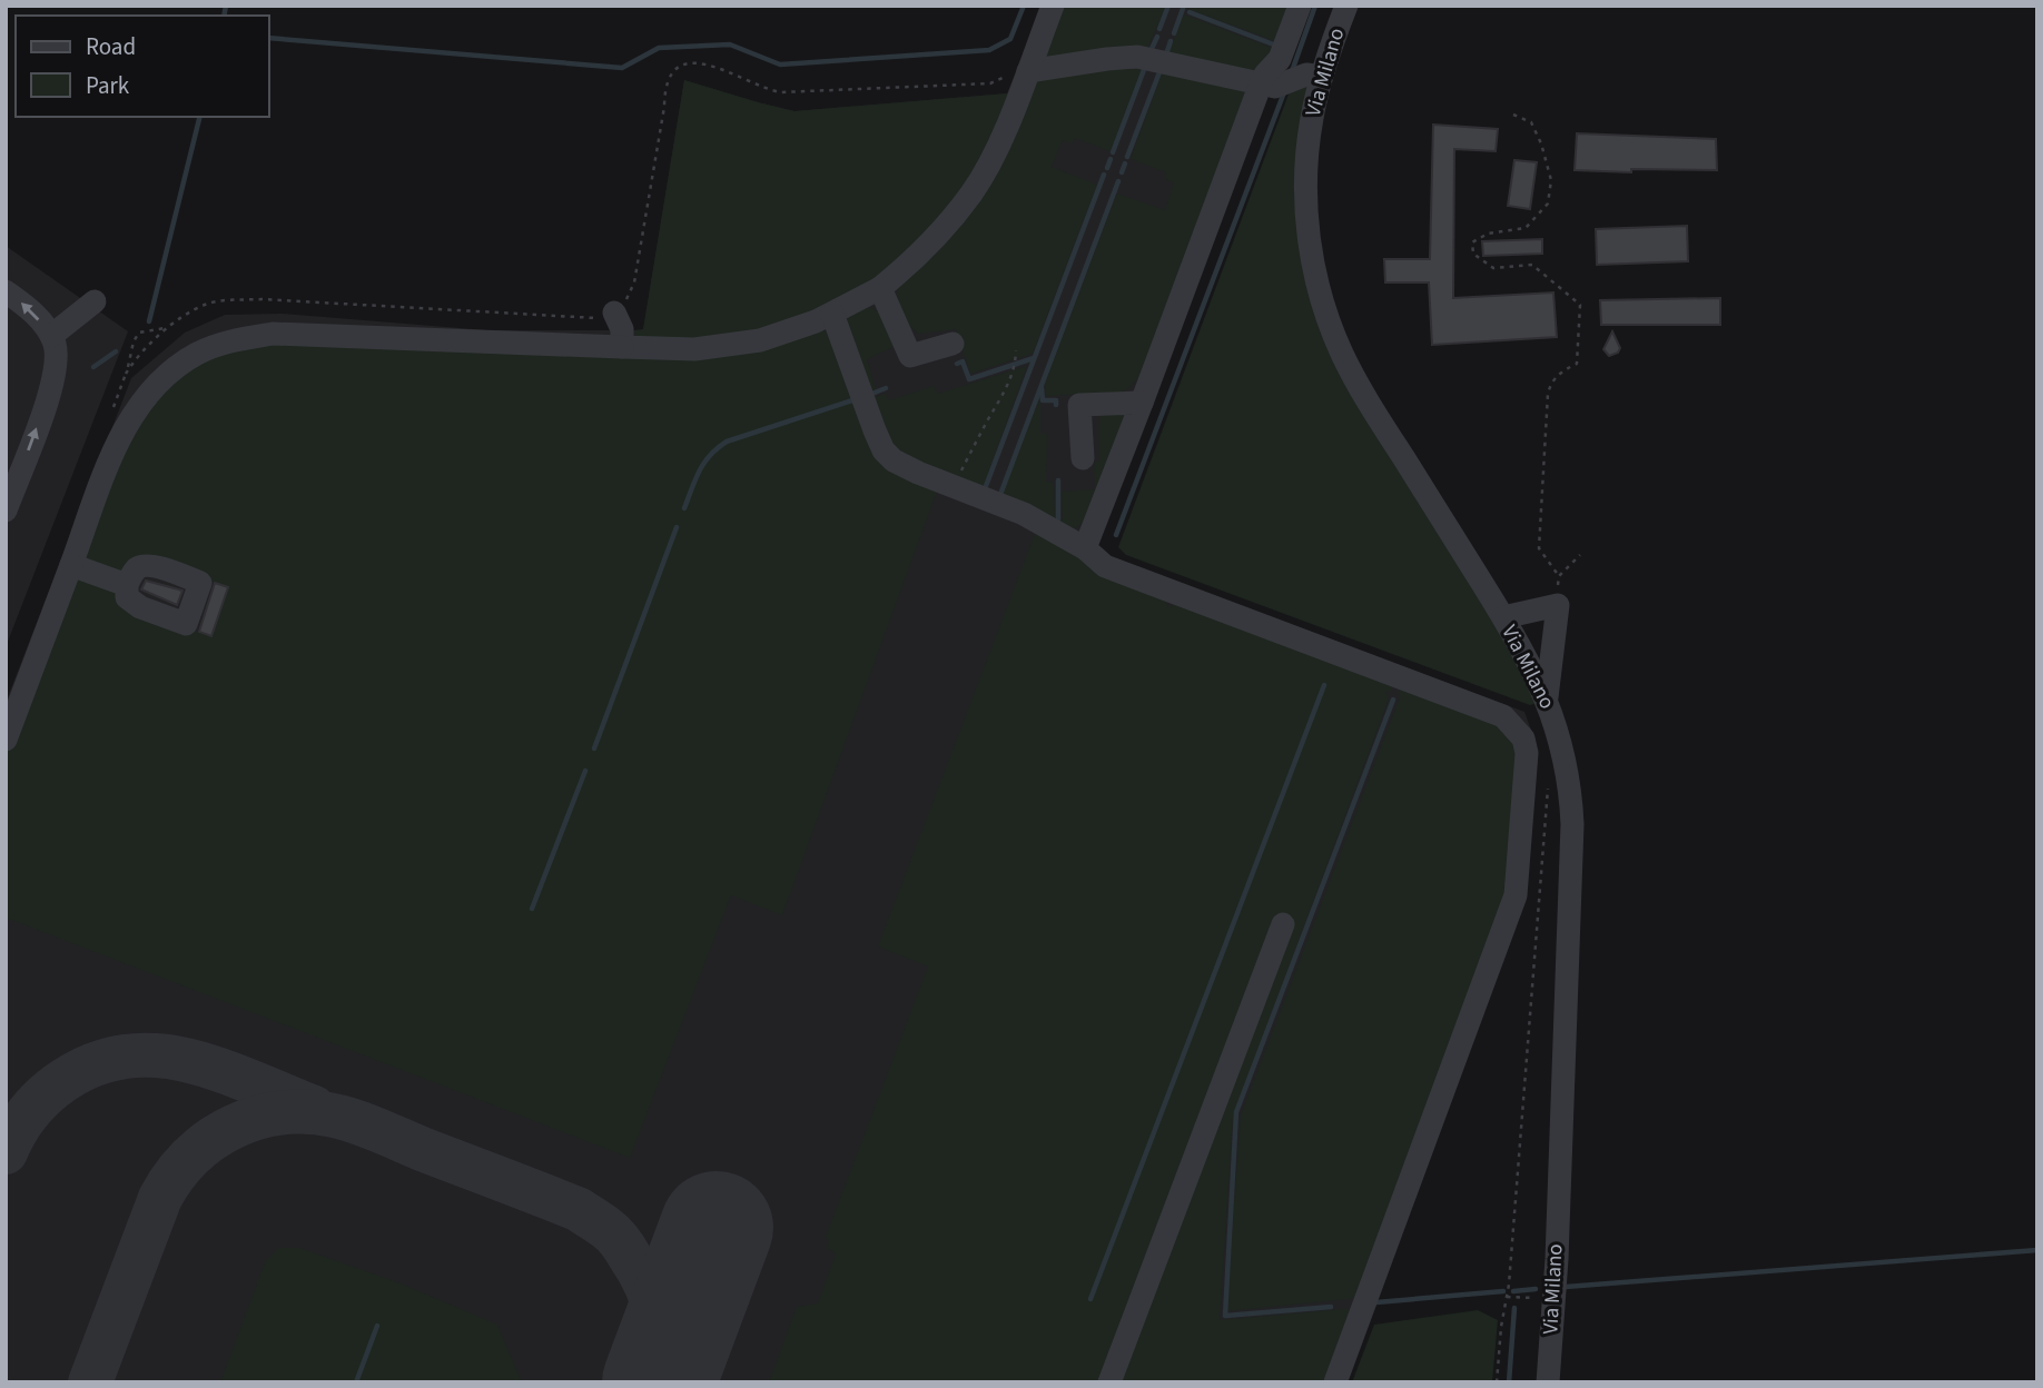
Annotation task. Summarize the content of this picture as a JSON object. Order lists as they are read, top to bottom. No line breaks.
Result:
{"streets":{"street":["Via Milano"]},"legend":["Road","Park"]}
